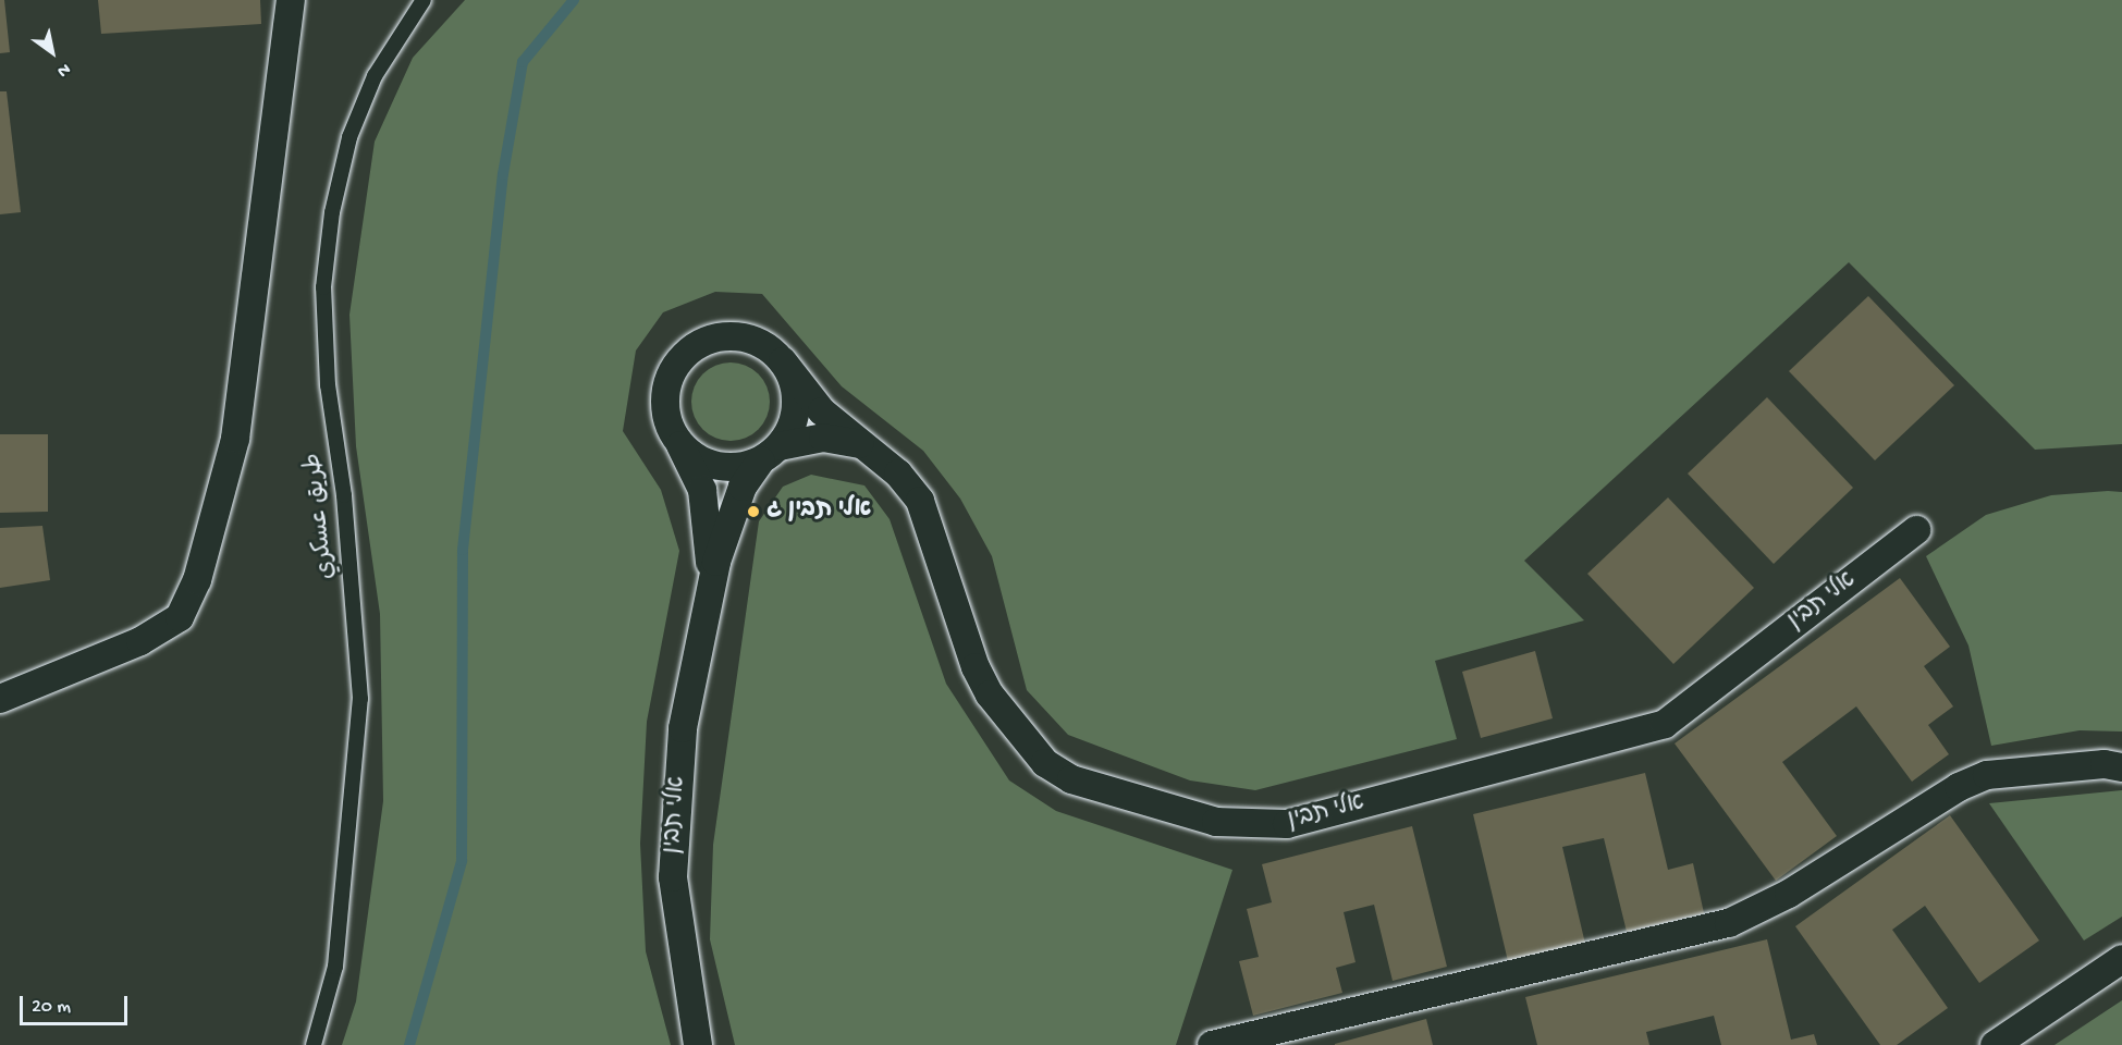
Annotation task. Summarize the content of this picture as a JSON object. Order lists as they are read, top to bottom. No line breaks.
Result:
{"streets":{"street":["אלי תבין"],"lane":["طريق عسكري"]},"places":["אלי תבין ג"],"scale_bar":"20 m","north":"bottom right"}
